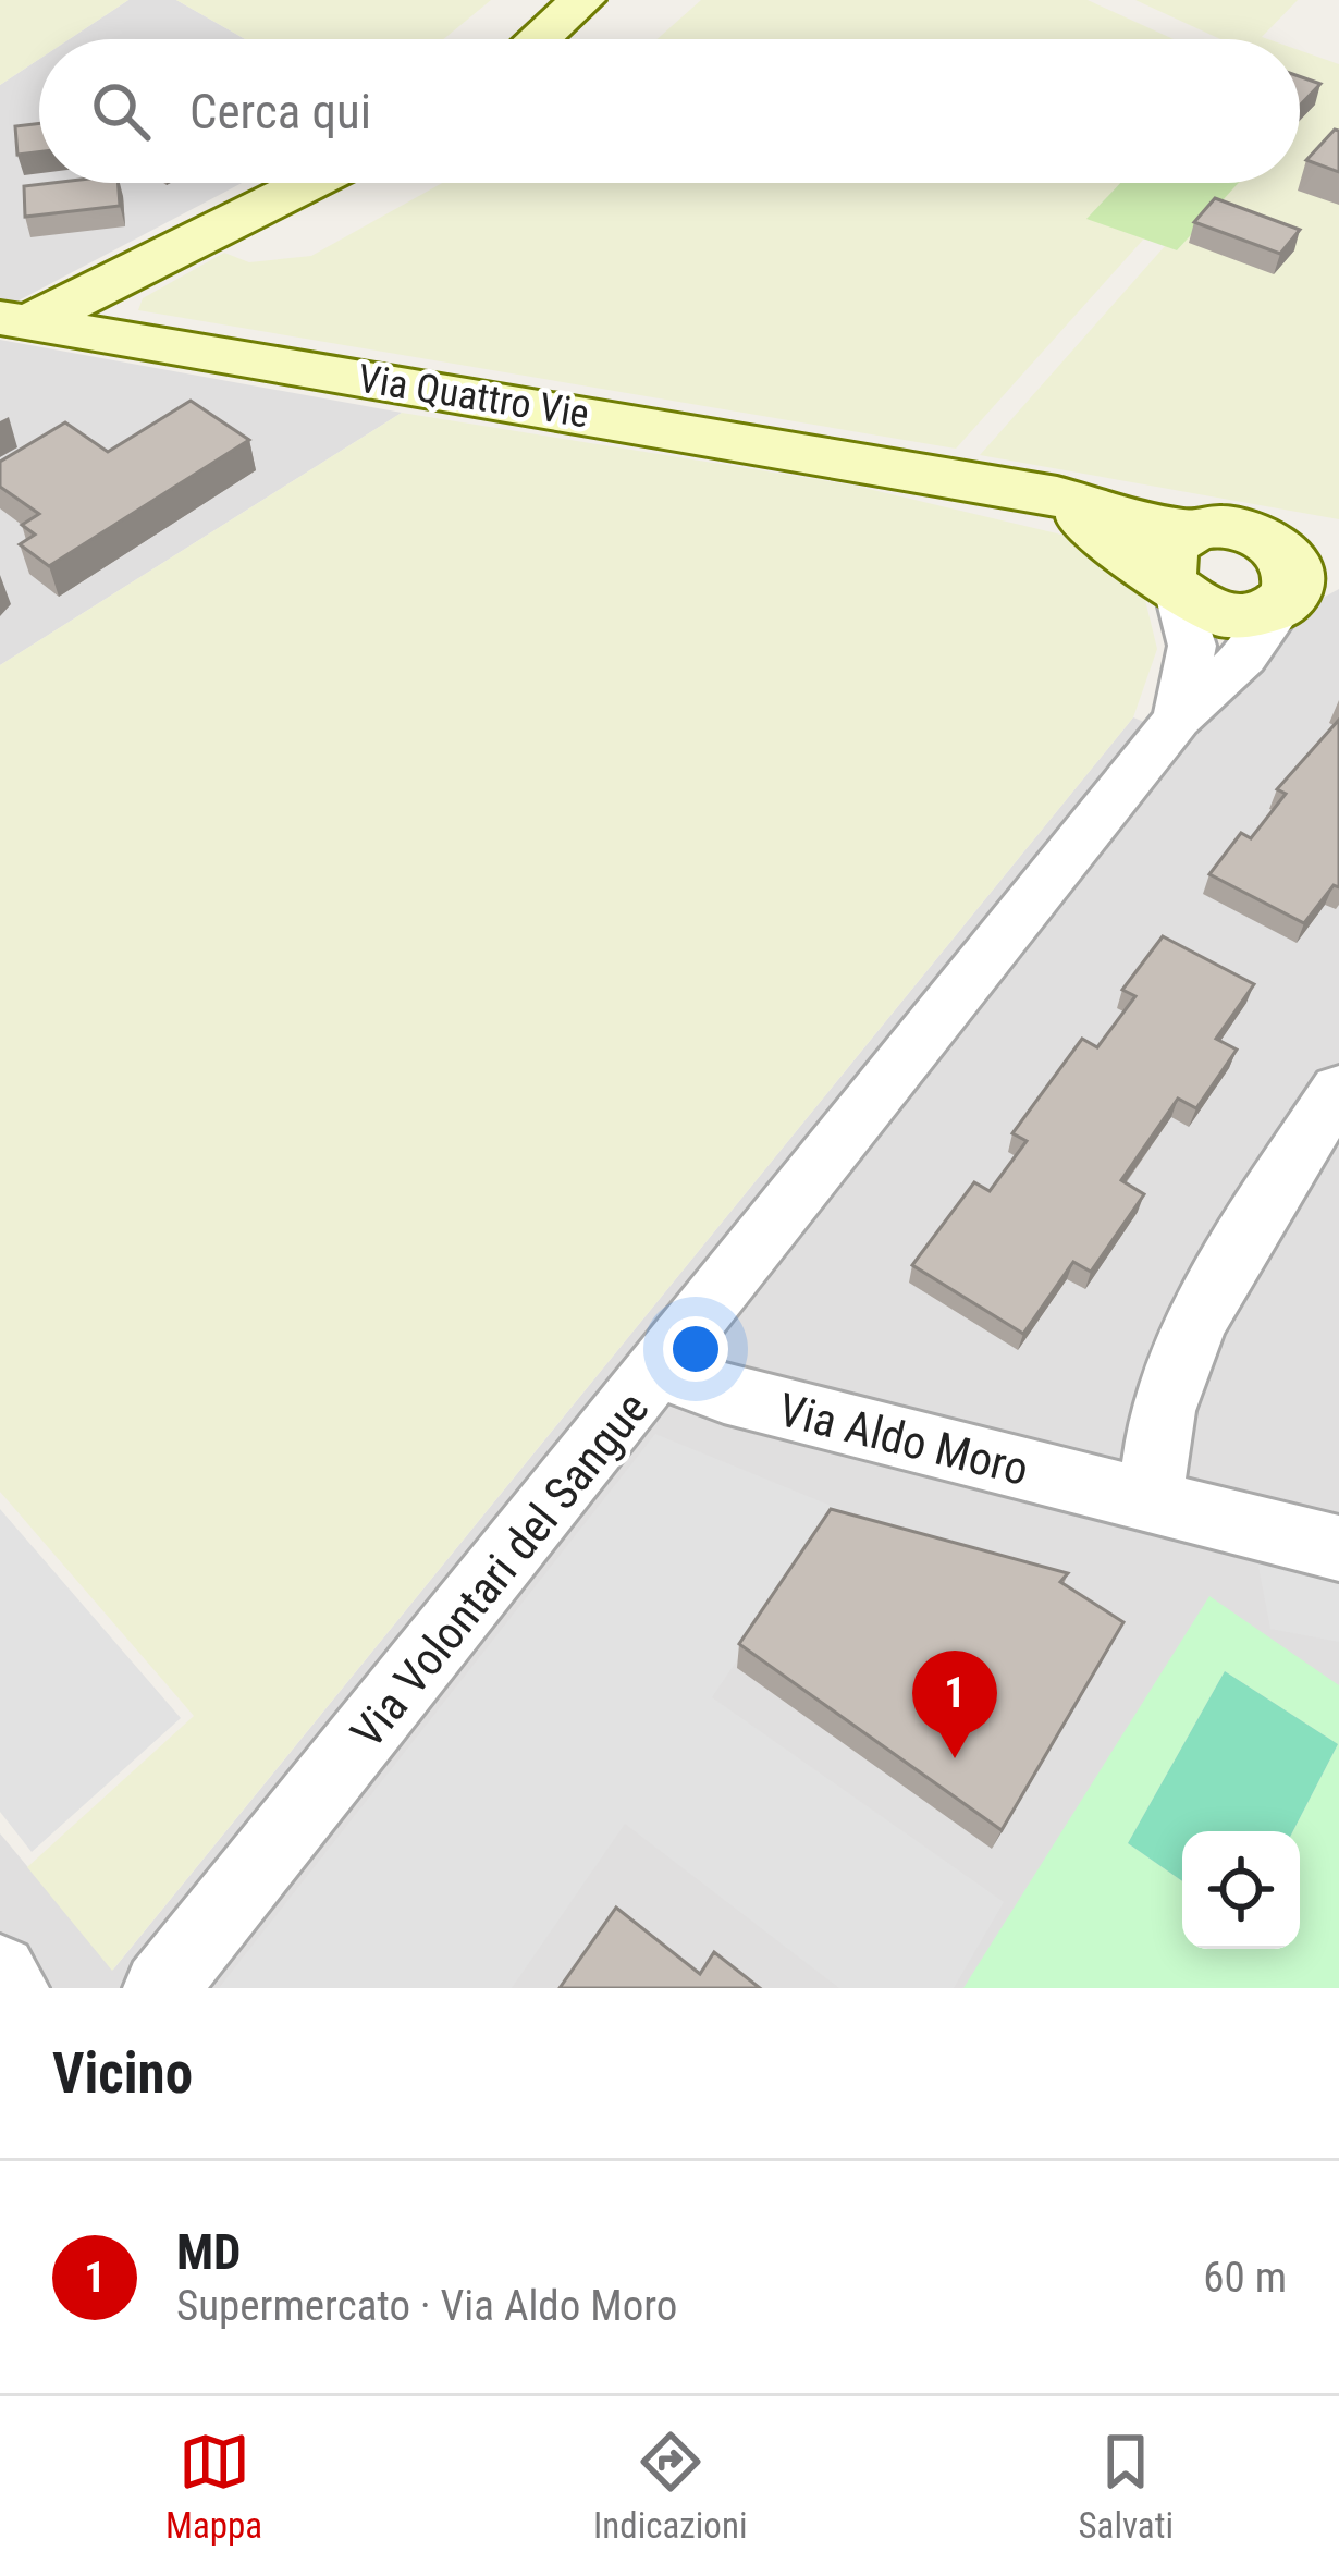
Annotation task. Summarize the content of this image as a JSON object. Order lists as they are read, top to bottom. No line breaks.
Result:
{"streets":{"street":["Via Quattro Vie","Via Aldo Moro","Via Volontari del Sangue"]},"crossings":[["Via Quattro Vie","Via Volontari del Sangue"],["Via Aldo Moro","Via Volontari del Sangue"]],"page":{"search":"Cerca qui","pins":"1","heading":"Vicino","list":[{"mark":"1","name":"MD","note":"Supermercato · Via Aldo Moro","value":"60 m"}],"nav":["Mappa","Indicazioni","Salvati"]}}
